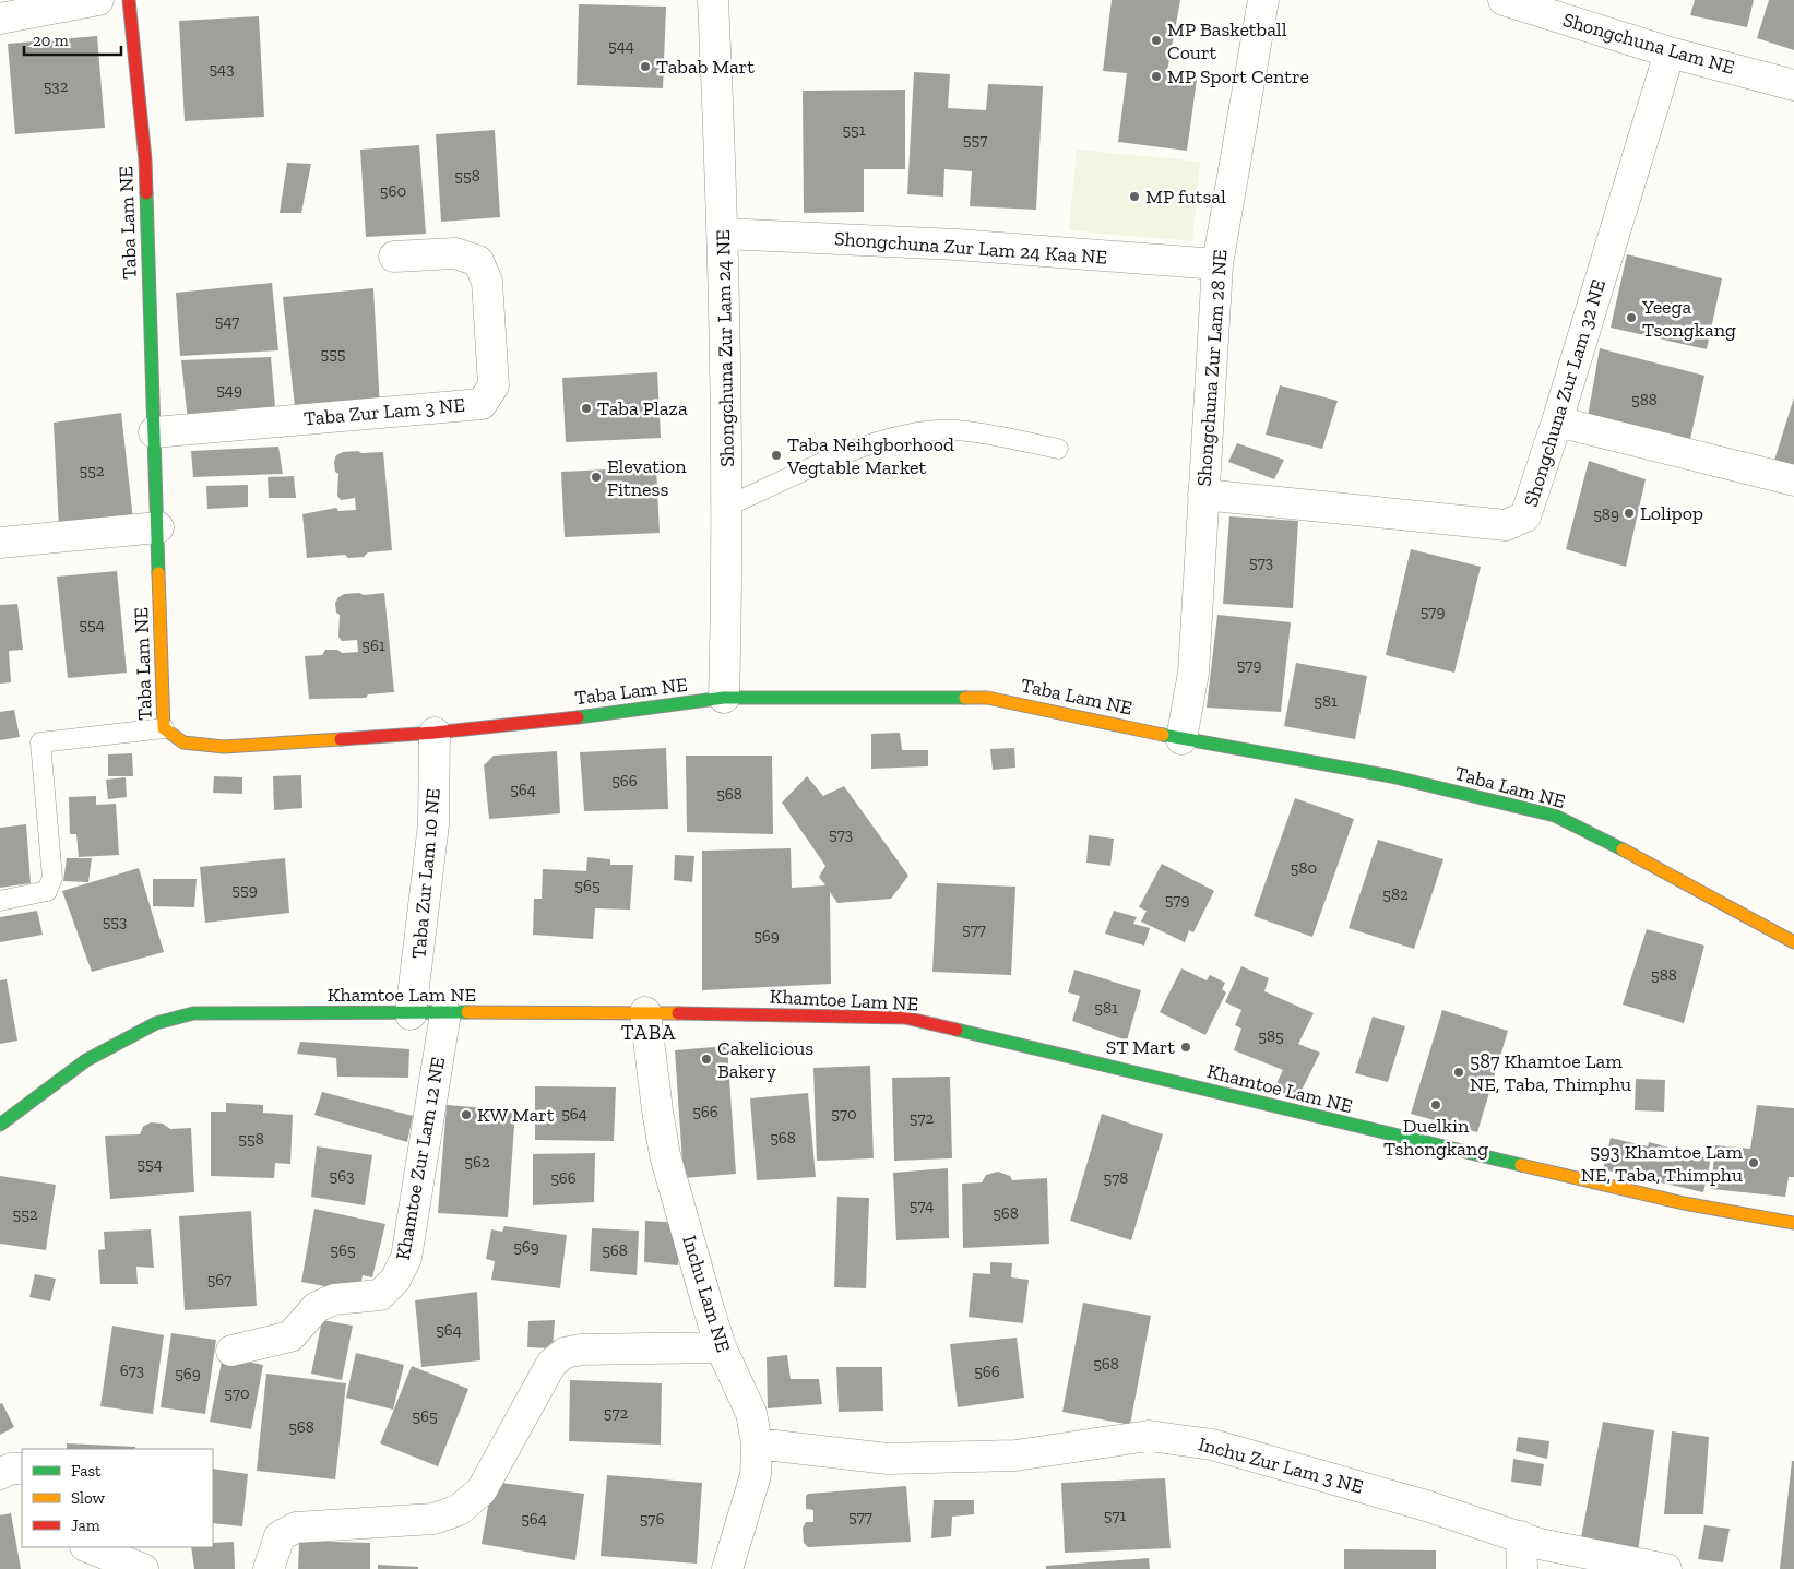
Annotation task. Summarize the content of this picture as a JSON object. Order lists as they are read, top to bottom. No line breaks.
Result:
{"streets":{"street":["Shongchuna Lam NE","Taba Lam NE","Shongchuna Zur Lam 24 Kaa NE","Shongchuna Zur Lam 24 NE","Shongchuna Zur Lam 28 NE","Shongchuna Zur Lam 32 NE","Taba Zur Lam 3 NE","Taba Zur Lam 10 NE","Khamtoe Lam NE","Khamtoe Zur Lam 12 NE","Inchu Lam NE","Inchu Zur Lam 3 NE"]},"crossings":[["Shongchuna Lam NE","Shongchuna Zur Lam 32 NE"],["Taba Lam NE","Shongchuna Zur Lam 24 NE"],["Taba Lam NE","Shongchuna Zur Lam 28 NE"],["Taba Lam NE","Taba Zur Lam 3 NE"],["Taba Lam NE","Taba Zur Lam 10 NE"],["Shongchuna Zur Lam 24 Kaa NE","Shongchuna Zur Lam 24 NE"],["Shongchuna Zur Lam 24 Kaa NE","Shongchuna Zur Lam 28 NE"],["Shongchuna Zur Lam 28 NE","Shongchuna Zur Lam 32 NE"],["Taba Zur Lam 10 NE","Khamtoe Lam NE"],["Khamtoe Lam NE","Khamtoe Zur Lam 12 NE"],["Khamtoe Lam NE","Inchu Lam NE"],["Inchu Lam NE","Inchu Zur Lam 3 NE"]],"districts":["TABA"],"places":["MP Basketball Court","Tabab Mart","MP Sport Centre","MP futsal","Yeega Tsongkang","Taba Plaza","Taba Neihgborhood Vegtable Market","Elevation Fitness","Lolipop","ST Mart","Cakelicious Bakery","587 Khamtoe Lam NE, Taba, Thimphu","Duelkin Tshongkang","KW Mart","593 Khamtoe Lam NE, Taba, Thimphu"],"house_numbers":["544","543","532","551","557","558","560","547","555","549","588","552","589","573","579","554","561","579","581","566","564","568","573","580","565","559","582","579","553","577","569","588","581","585","566","564","570","572","568","558","562","554","563","566","578","574","568","552","569","565","568","567","564","568","673","566","569","570","572","565","568","571","577","564","576"],"legend":["Fast","Slow","Jam"],"scale_bar":"20 m"}
